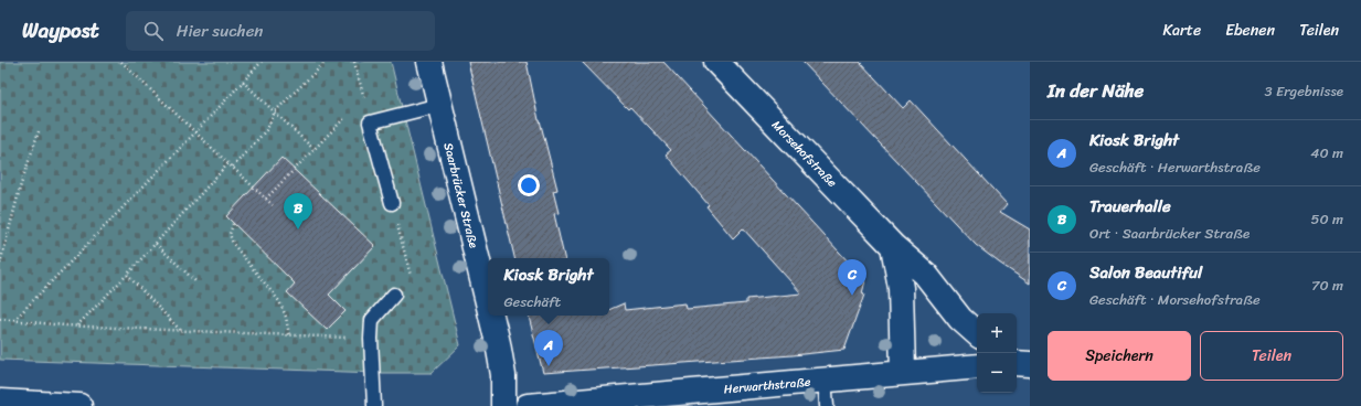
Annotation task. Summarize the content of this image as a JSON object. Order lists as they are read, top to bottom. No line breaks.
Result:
{"streets":{"street":["Morsehofstraße","Saarbrücker Straße","Herwarthstraße"]},"page":{"header":"Waypost","search":"Hier suchen","nav":["Karte","Ebenen","Teilen"],"heading":["In der Nähe","3 Ergebnisse"],"list":[{"mark":"A","name":"Kiosk Bright","note":"Geschäft · Herwarthstraße","value":"40 m"},{"mark":"B","name":"Trauerhalle","note":"Ort · Saarbrücker Straße","value":"50 m"},{"mark":"C","name":"Salon Beautiful","note":"Geschäft · Morsehofstraße","value":"70 m"}],"pins":["B","C","A"],"popup":["Kiosk Bright","Geschäft"],"map_buttons":["+","−"],"buttons":["Speichern","Teilen"]}}
